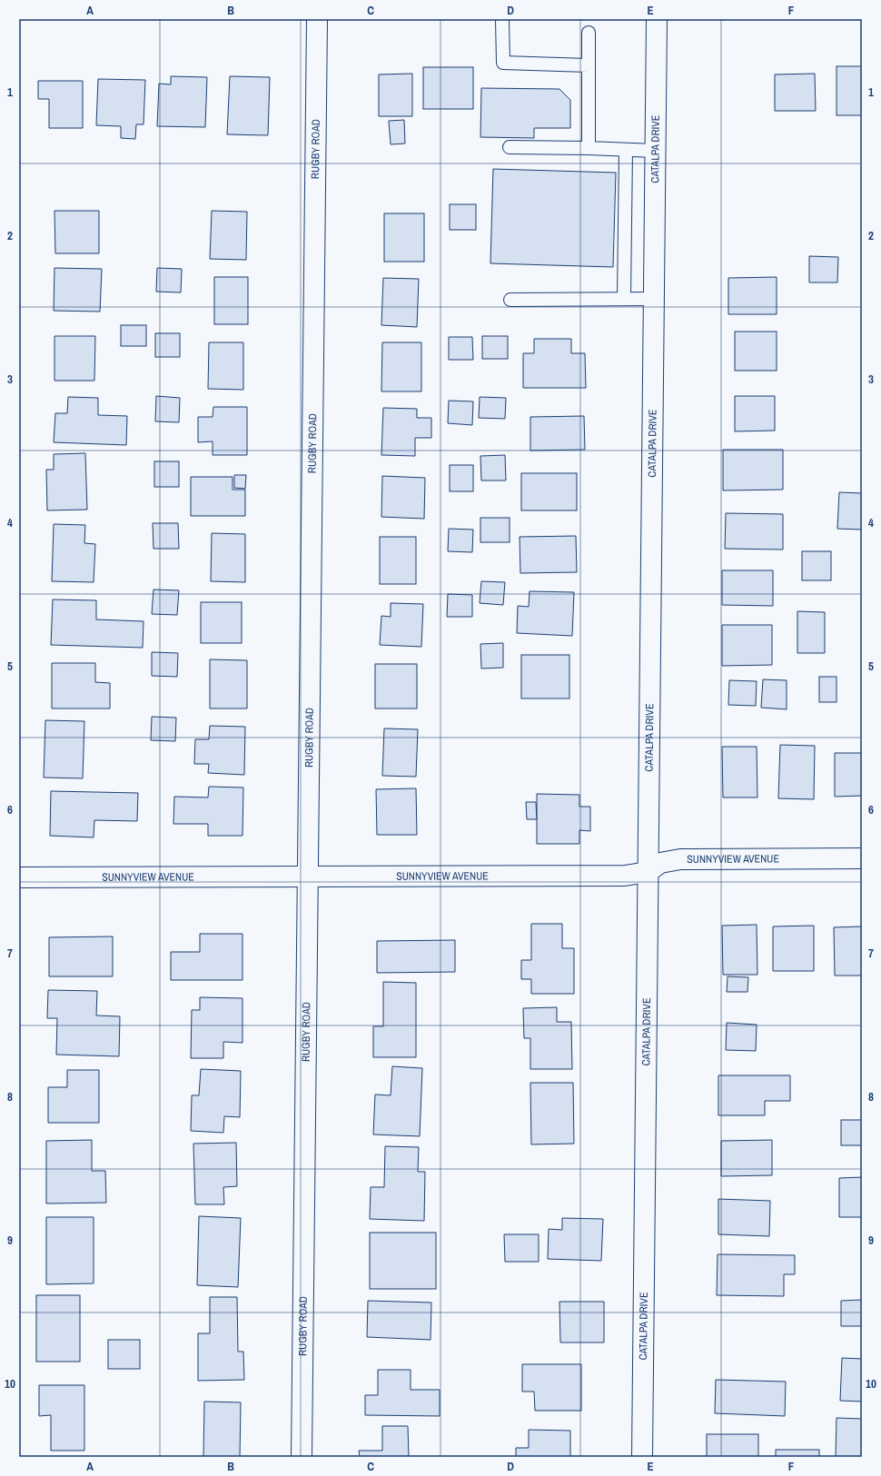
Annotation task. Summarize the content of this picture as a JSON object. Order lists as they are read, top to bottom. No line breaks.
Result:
{"streets":{"street":["RUGBY ROAD","CATALPA DRIVE","SUNNYVIEW AVENUE"]},"crossings":[["RUGBY ROAD","SUNNYVIEW AVENUE"],["CATALPA DRIVE","SUNNYVIEW AVENUE"]],"grid":{"columns":["A","B","C","D","E","F"],"rows":["1","2","3","4","5","6","7","8","9","10"]}}
